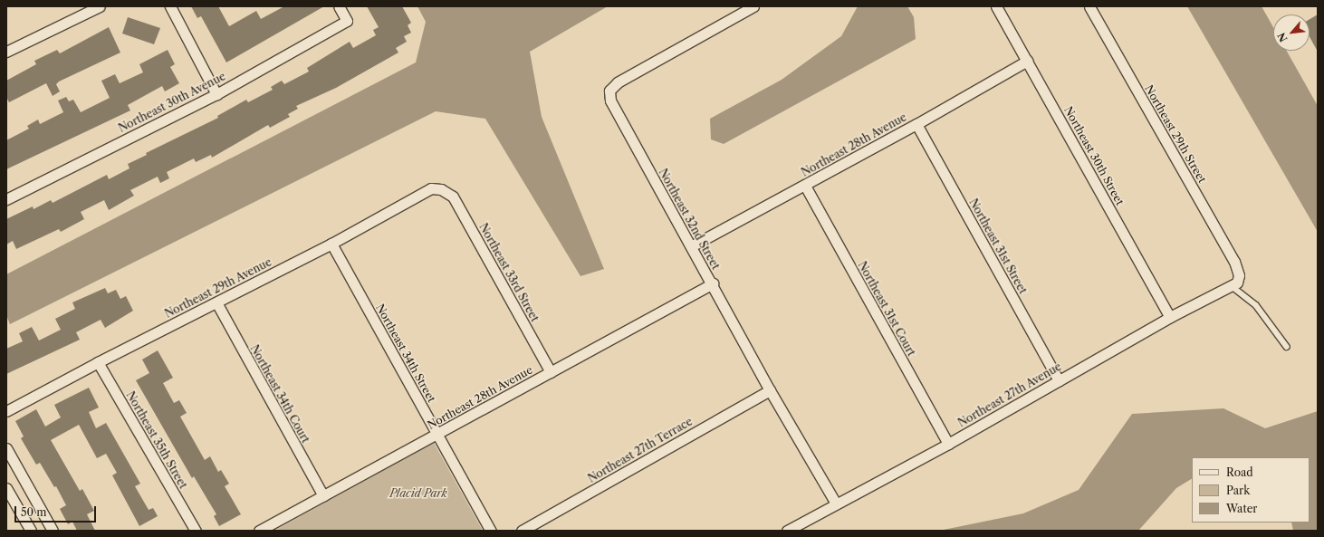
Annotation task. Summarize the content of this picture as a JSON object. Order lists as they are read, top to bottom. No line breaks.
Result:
{"streets":{"street":["Northeast 30th Avenue","Northeast 29th Street","Northeast 28th Avenue","Northeast 30th Street","Northeast 32nd Street","Northeast 31st Street","Northeast 33rd Street","Northeast 29th Avenue","Northeast 31st Court","Northeast 34th Street","Northeast 34th Court","Northeast 27th Avenue","Northeast 35th Street","Northeast 27th Terrace"]},"crossings":[["Northeast 29th Street","Northeast 27th Avenue"],["Northeast 28th Avenue","Northeast 30th Street"],["Northeast 28th Avenue","Northeast 32nd Street"],["Northeast 28th Avenue","Northeast 31st Street"],["Northeast 28th Avenue","Northeast 33rd Street"],["Northeast 28th Avenue","Northeast 31st Court"],["Northeast 28th Avenue","Northeast 34th Street"],["Northeast 28th Avenue","Northeast 34th Court"],["Northeast 30th Street","Northeast 27th Avenue"],["Northeast 32nd Street","Northeast 27th Avenue"],["Northeast 32nd Street","Northeast 27th Terrace"],["Northeast 31st Street","Northeast 27th Avenue"],["Northeast 33rd Street","Northeast 29th Avenue"],["Northeast 29th Avenue","Northeast 34th Street"],["Northeast 29th Avenue","Northeast 34th Court"],["Northeast 29th Avenue","Northeast 35th Street"],["Northeast 31st Court","Northeast 27th Avenue"]],"parks":["Placid Park"],"legend":["Road","Park","Water"],"scale_bar":"50 m","north":"bottom left"}
